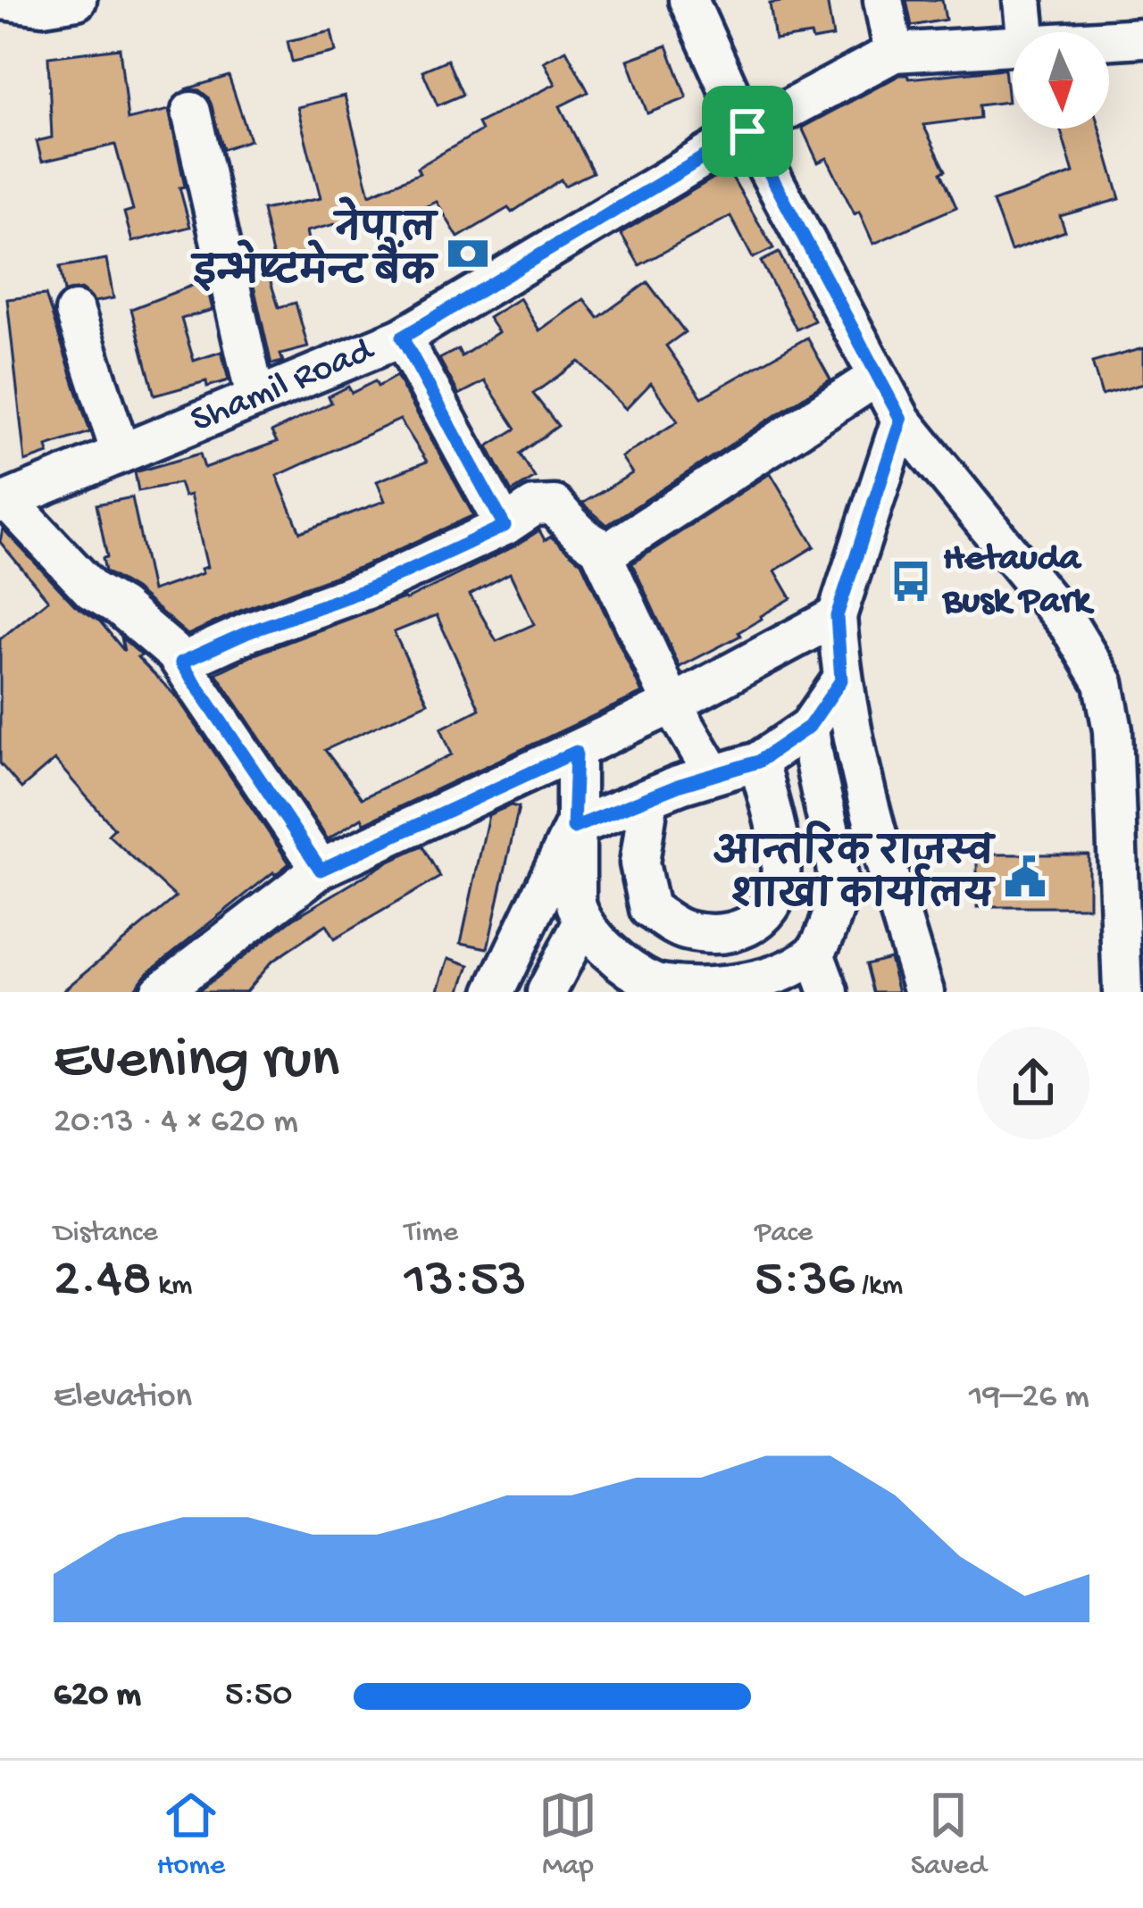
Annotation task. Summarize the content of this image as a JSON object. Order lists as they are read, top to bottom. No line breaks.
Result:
{"streets":{"street":["Shamil Road"]},"places":{"bank":["नेपाल इन्भेष्टमेन्ट बैंक"],"bus stop":["Hetauda Busk Park"],"public building":["आन्तरिक राजस्व शाखा कार्यालय"]},"north":"bottom","page":{"heading":["Evening run","20:13 · 4 × 620 m"],"stats":[["Distance","2.48 km"],["Time","13:53"],["Pace","5:36 /km"]],"chart":["Elevation","19–26 m"],"list":[{"name":"620 m","note":"5:50"}],"tabs":["Home","Map","Saved"]}}
